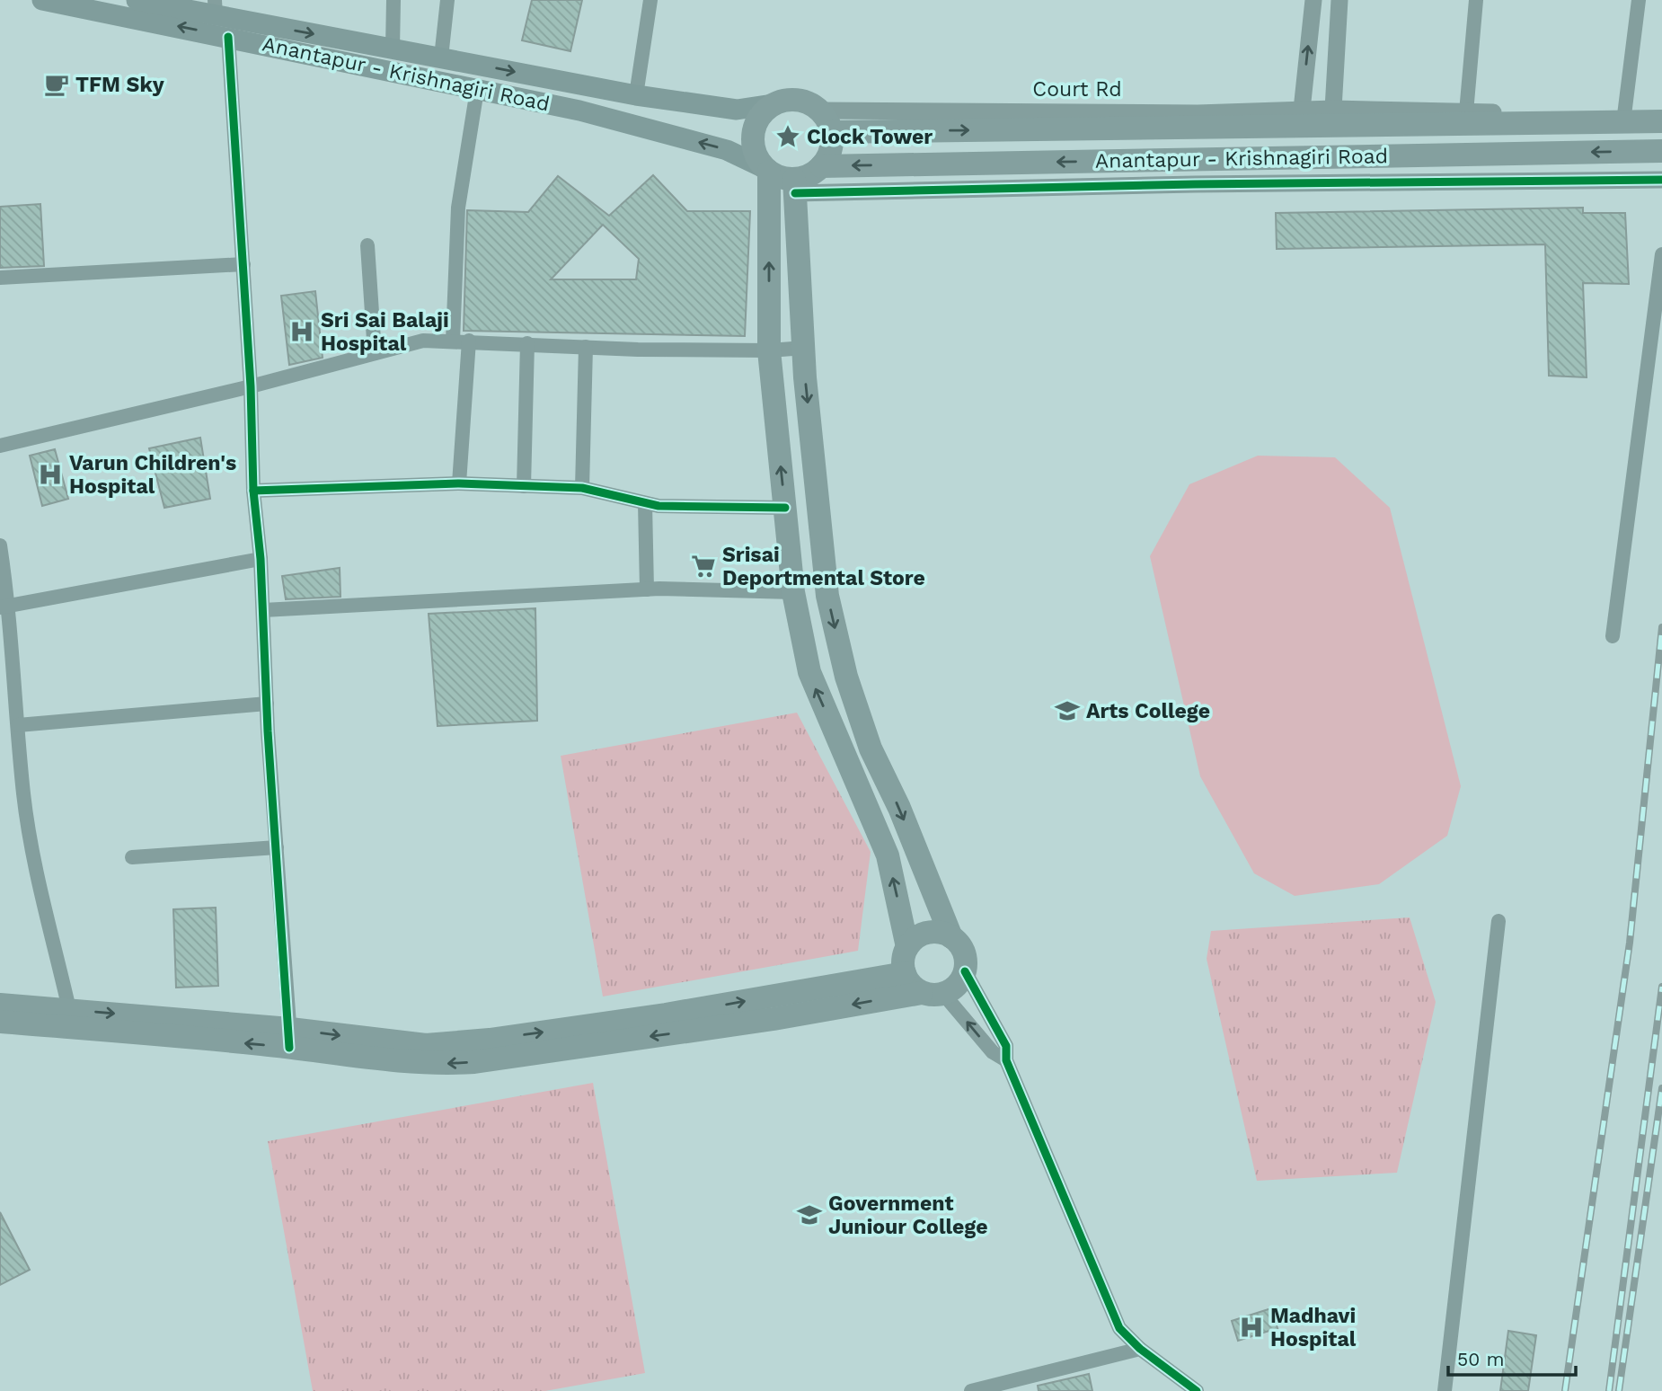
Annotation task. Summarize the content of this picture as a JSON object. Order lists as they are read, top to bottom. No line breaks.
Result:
{"streets":{"highway":["Anantapur - Krishnagiri Road"],"street":["Court Rd"]},"crossings":[["Anantapur - Krishnagiri Road","Court Rd"]],"places":{"cafe":["TFM Sky"],"place":["Clock Tower"],"hospital":["Sri Sai Balaji Hospital","Varun Children's Hospital","Madhavi Hospital"],"supermarket":["Srisai Deportmental Store"],"school or university":["Arts College","Government Juniour College"]},"scale_bar":"50 m"}
